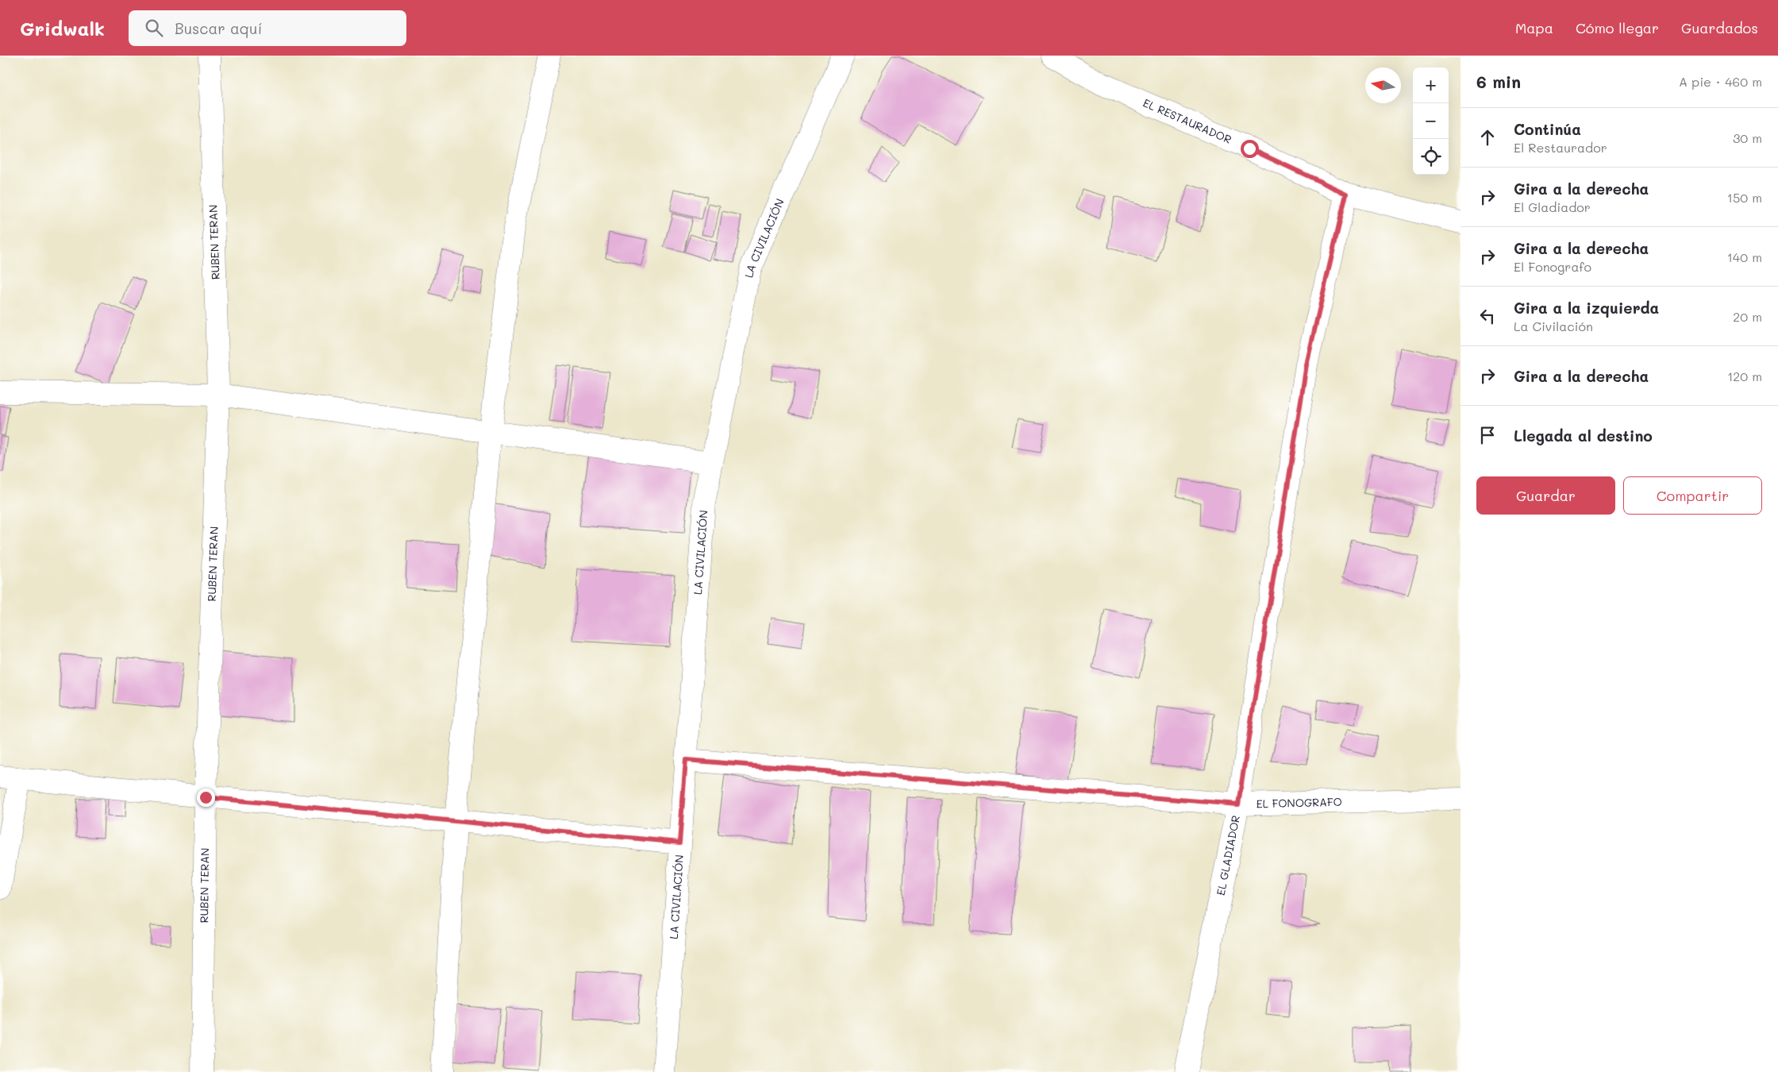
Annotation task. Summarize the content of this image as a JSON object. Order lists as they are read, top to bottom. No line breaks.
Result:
{"streets":{"street":["EL RESTAURADOR","LA CIVILACIÓN","RUBEN TERAN","EL FONOGRAFO","EL GLADIADOR"]},"crossings":[["EL RESTAURADOR","EL GLADIADOR"],["LA CIVILACIÓN","EL FONOGRAFO"],["EL FONOGRAFO","EL GLADIADOR"]],"north":"left","page":{"header":"Gridwalk","search":"Buscar aquí","nav":["Mapa","Cómo llegar","Guardados"],"heading":["6 min","A pie · 460 m"],"map_buttons":["+","−"],"list":[["Continúa","El Restaurador","30 m"],["Gira a la derecha","El Gladiador","150 m"],["Gira a la derecha","El Fonografo","140 m"],["Gira a la izquierda","La Civilación","20 m"],["Gira a la derecha","120 m"],"Llegada al destino"],"buttons":["Guardar","Compartir"]}}
